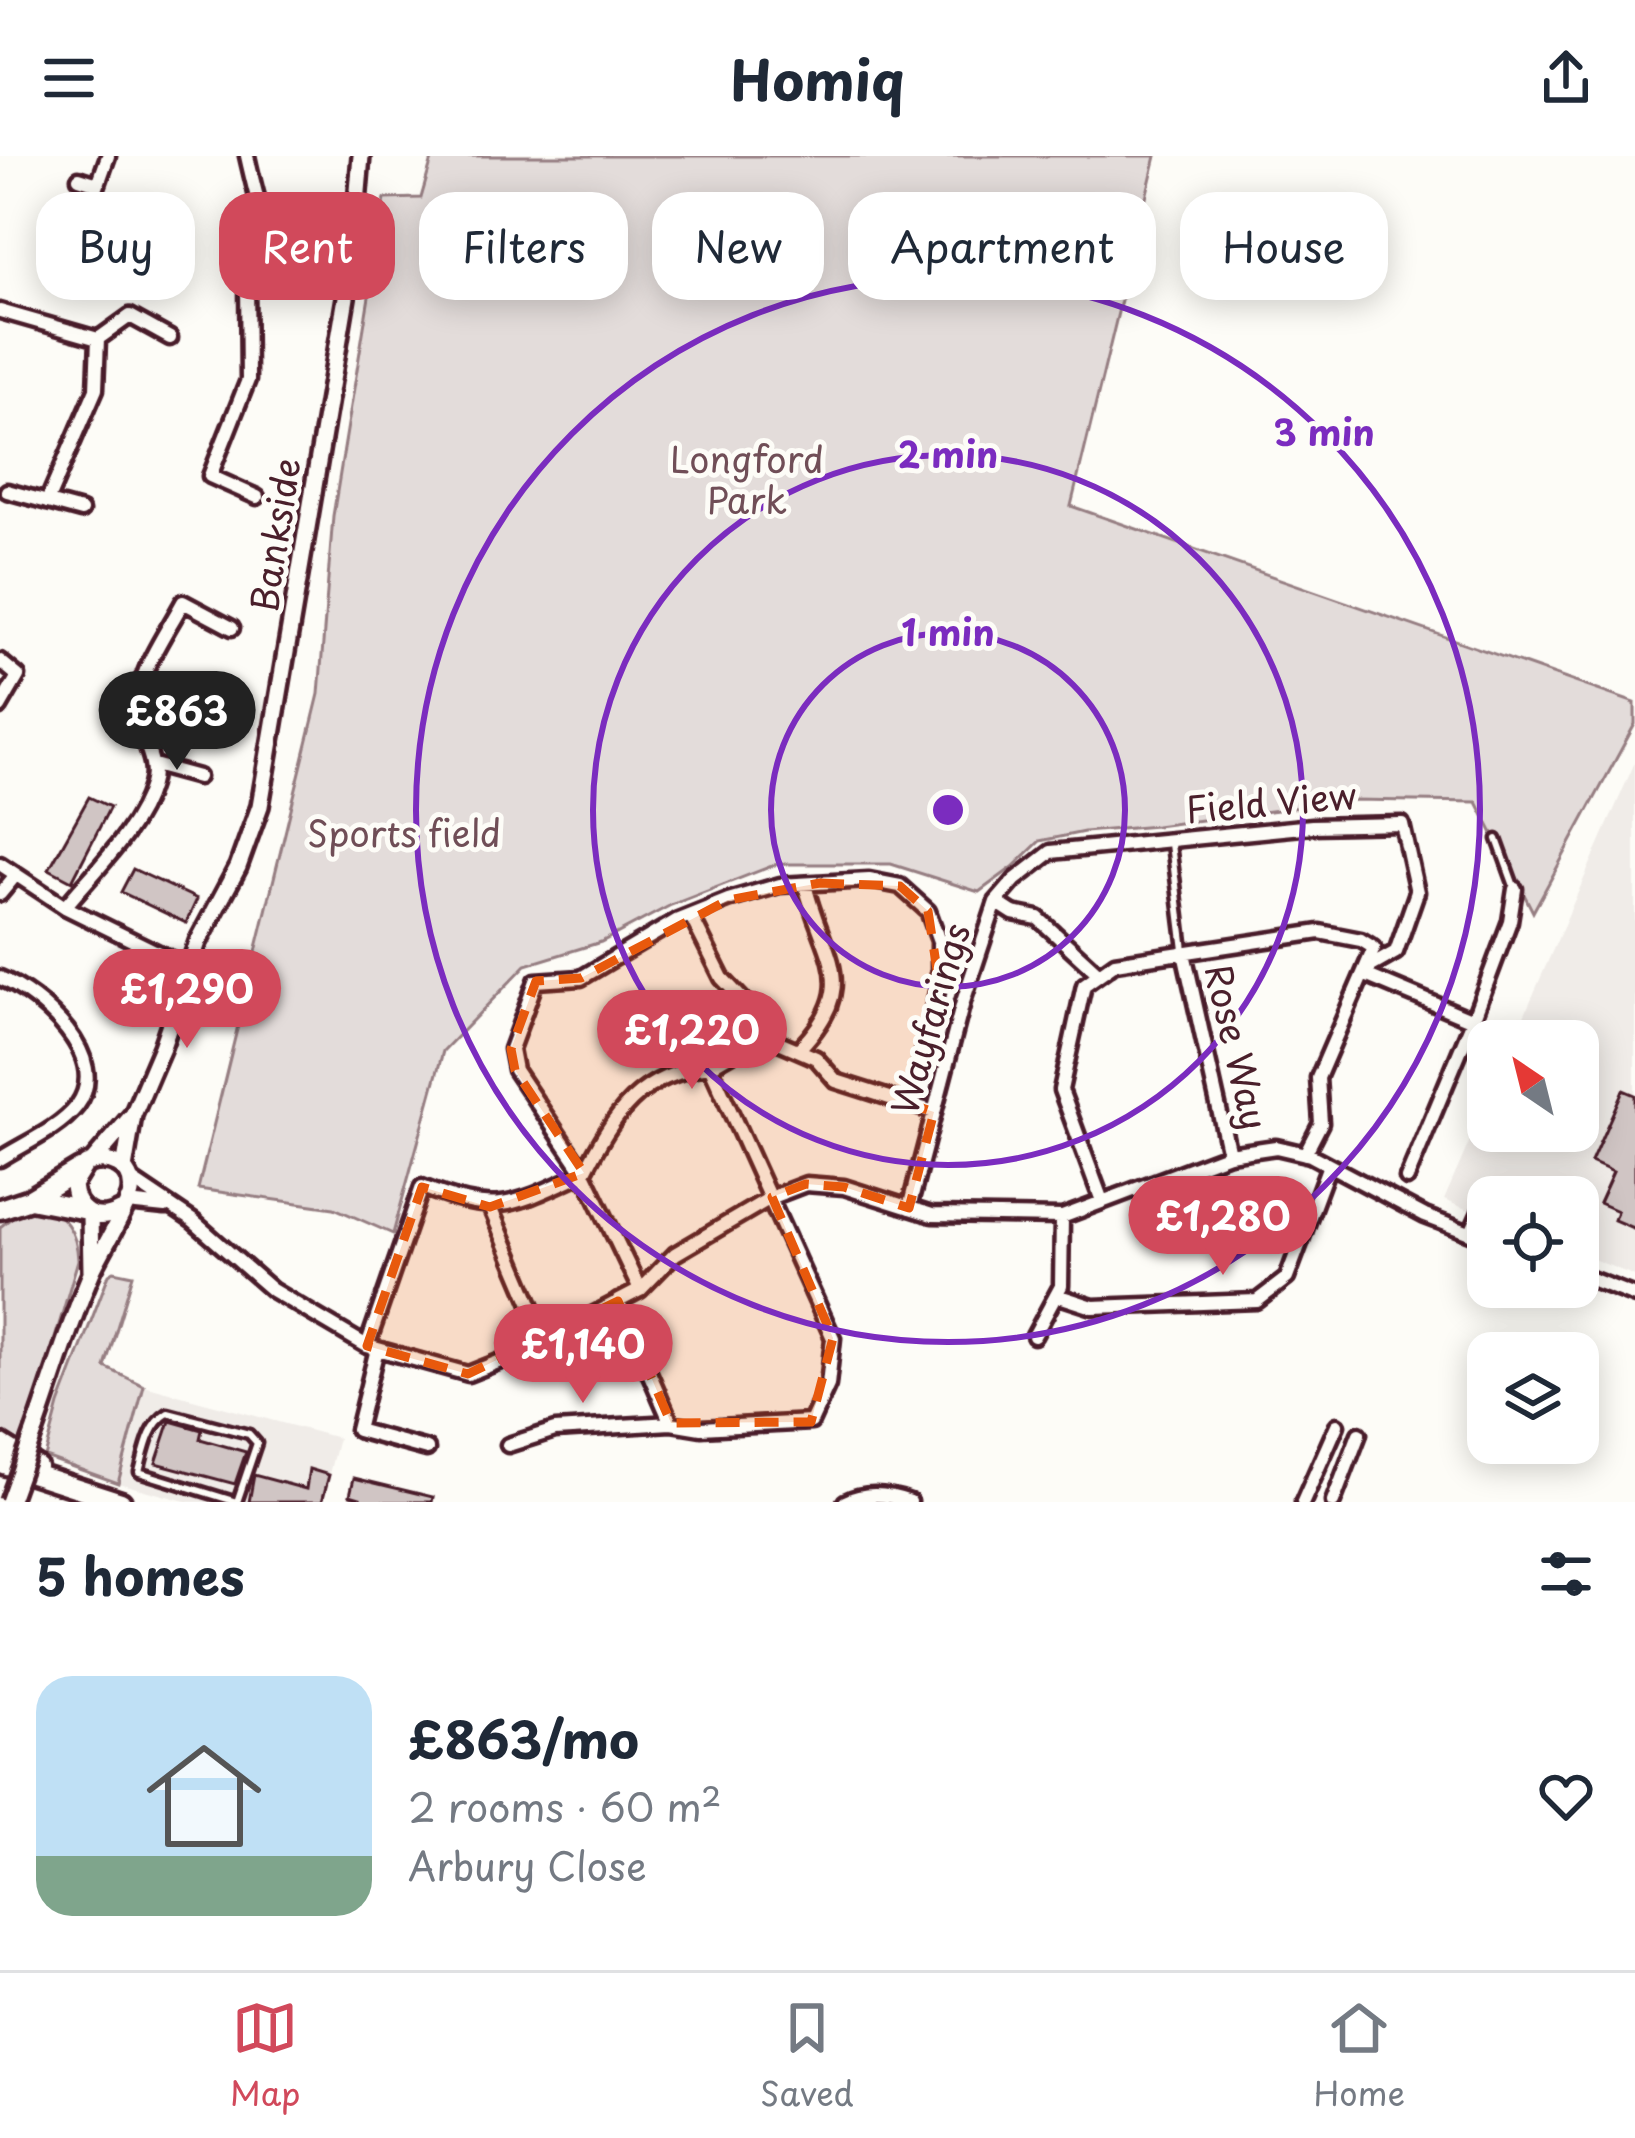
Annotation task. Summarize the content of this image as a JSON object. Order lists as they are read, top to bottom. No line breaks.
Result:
{"streets":{"street":["Bankside","Field View","Wayfarings","Rose Way"]},"crossings":[["Field View","Wayfarings"]],"parks":["Longford Park","Sports field"],"north":"top left","page":{"header":"Homiq","chip":["Buy","Rent","Filters","New","Apartment","House"],"price":["£863","£1,290","£1,220","£1,280","£1,140"],"heading":"5 homes","list":[{"name":"£863/mo","note":"2 rooms · 60 m² · Arbury Close"}],"tabs":["Map","Saved","Home"]},"rings":["3 min","2 min","1 min"]}
